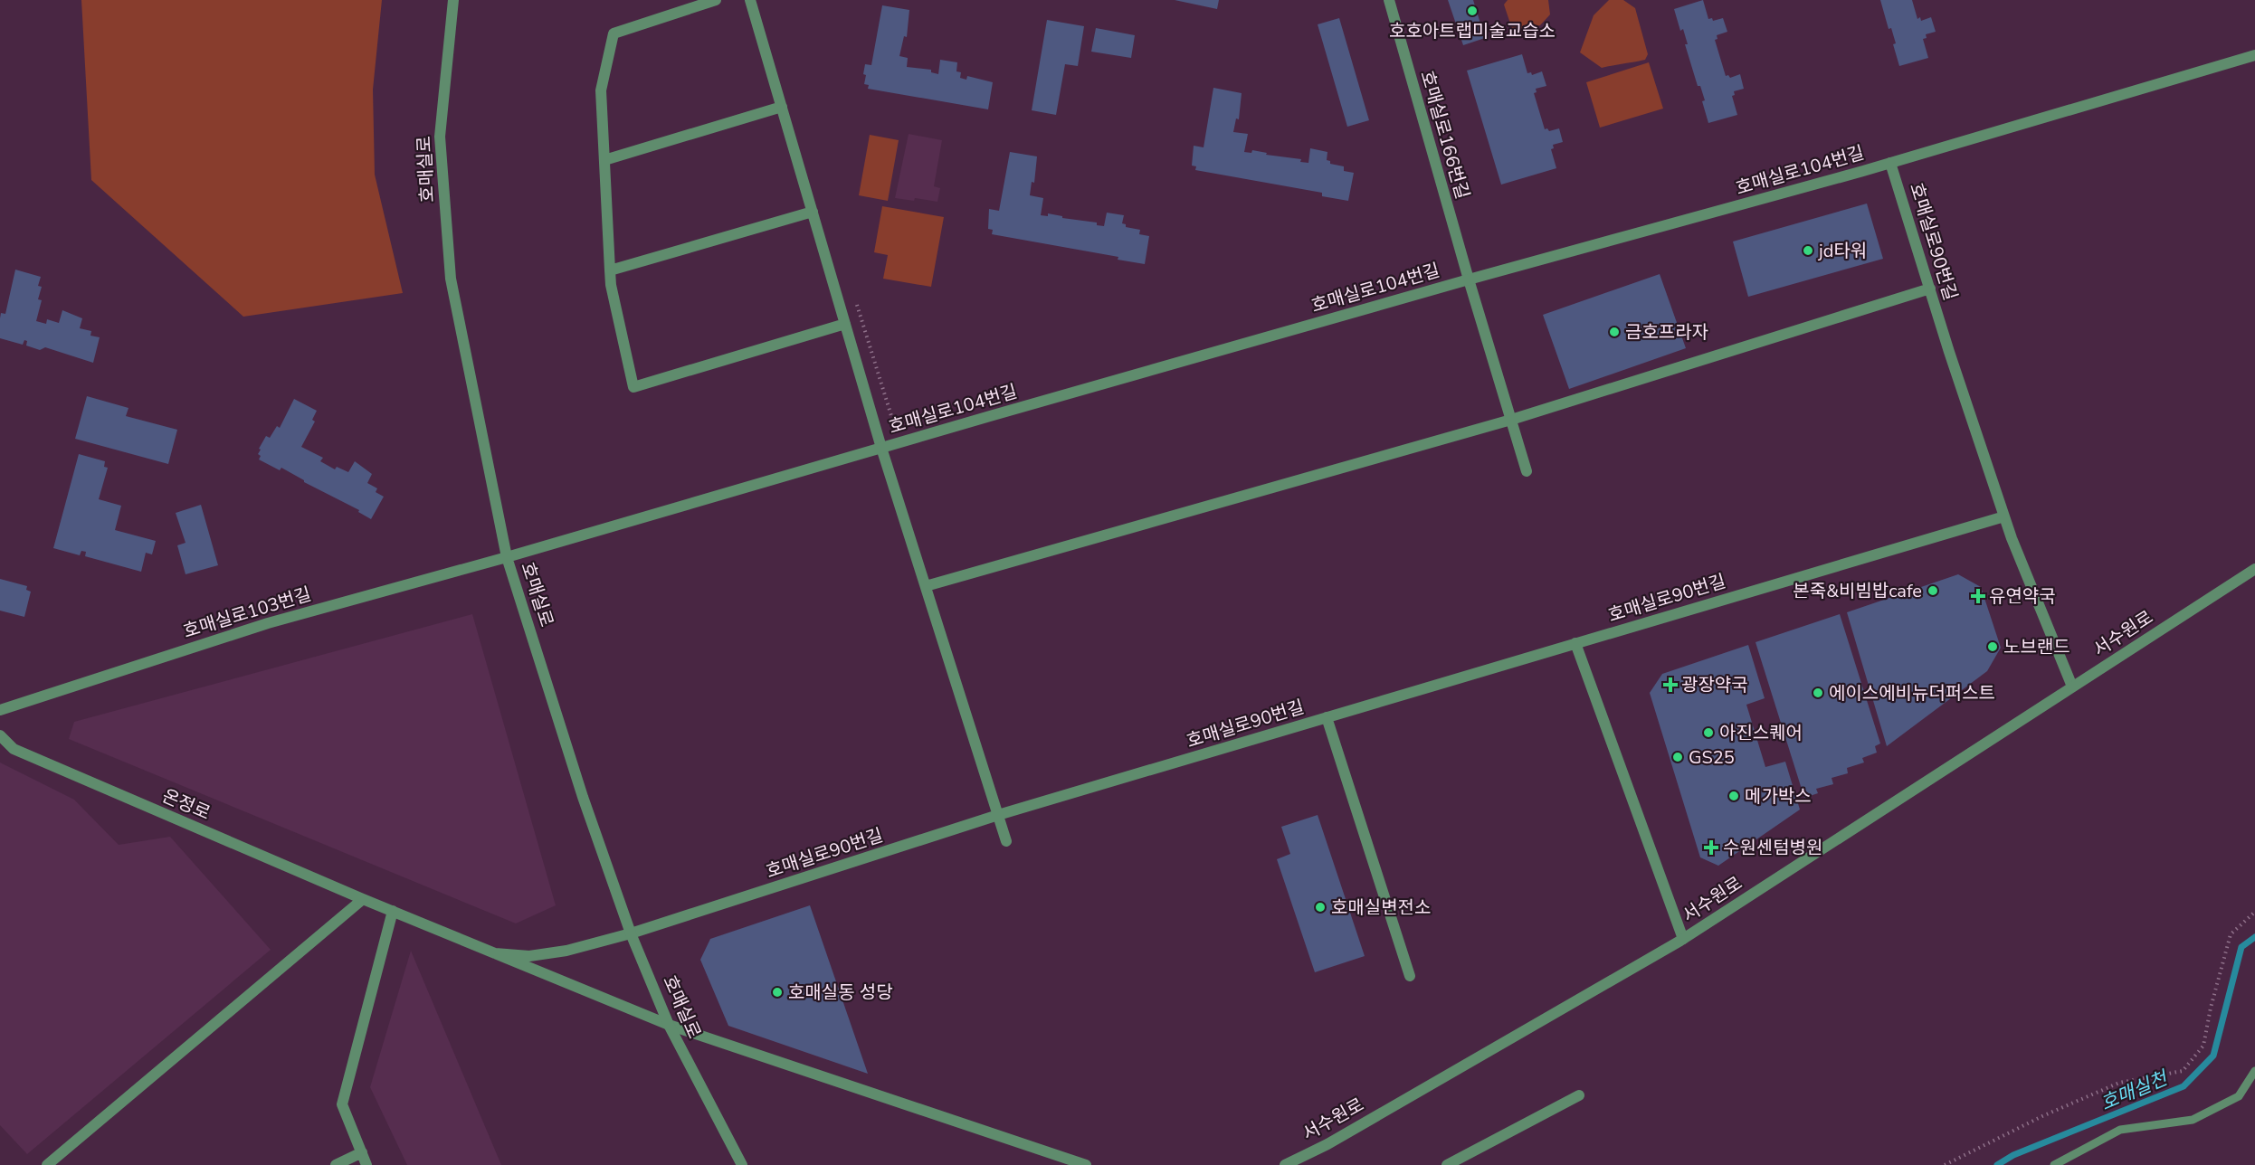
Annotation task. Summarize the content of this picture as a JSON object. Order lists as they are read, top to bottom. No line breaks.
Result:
{"streets":{"street":["호매실로166번길","호매실로","호매실로104번길","호매실로90번길","호매실로103번길","서수원로","온정로"]},"crossings":[["호매실로166번길","호매실로104번길"],["호매실로","호매실로104번길"],["호매실로","호매실로90번길"],["호매실로","호매실로103번길"],["호매실로","온정로"],["호매실로104번길","호매실로90번길"],["호매실로104번길","호매실로103번길"],["호매실로90번길","서수원로"],["호매실로90번길","온정로"]],"water":["호매실천"],"places":{"other":["호호아트랩미술교습소","jd타워","금호프라자","본죽&비빔밥cafe","노브랜드","에이스에비뉴더퍼스트","아진스퀘어","GS25","메가박스","호매실변전소","호매실동 성당"],"health":["유연약국","광장약국","수원센텀병원"]}}
